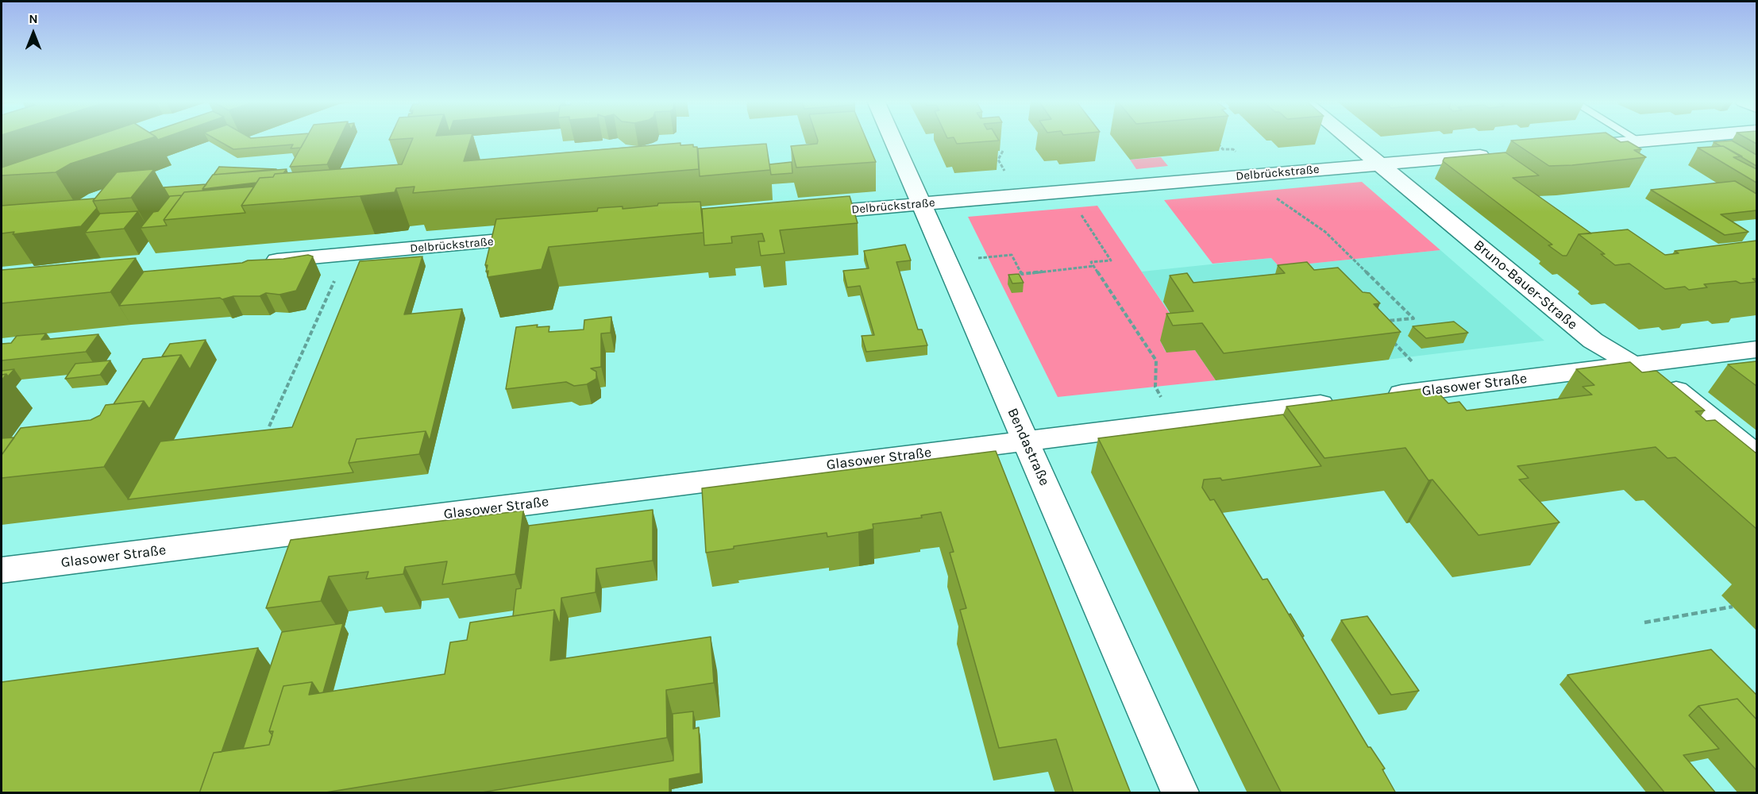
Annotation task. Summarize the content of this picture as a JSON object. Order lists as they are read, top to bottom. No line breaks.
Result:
{"streets":{"street":["Delbrückstraße","Bruno-Bauer-Straße","Glasower Straße","Bendastraße"]},"crossings":[["Delbrückstraße","Bruno-Bauer-Straße"],["Delbrückstraße","Bendastraße"],["Bruno-Bauer-Straße","Glasower Straße"],["Glasower Straße","Bendastraße"]],"north":"top"}
